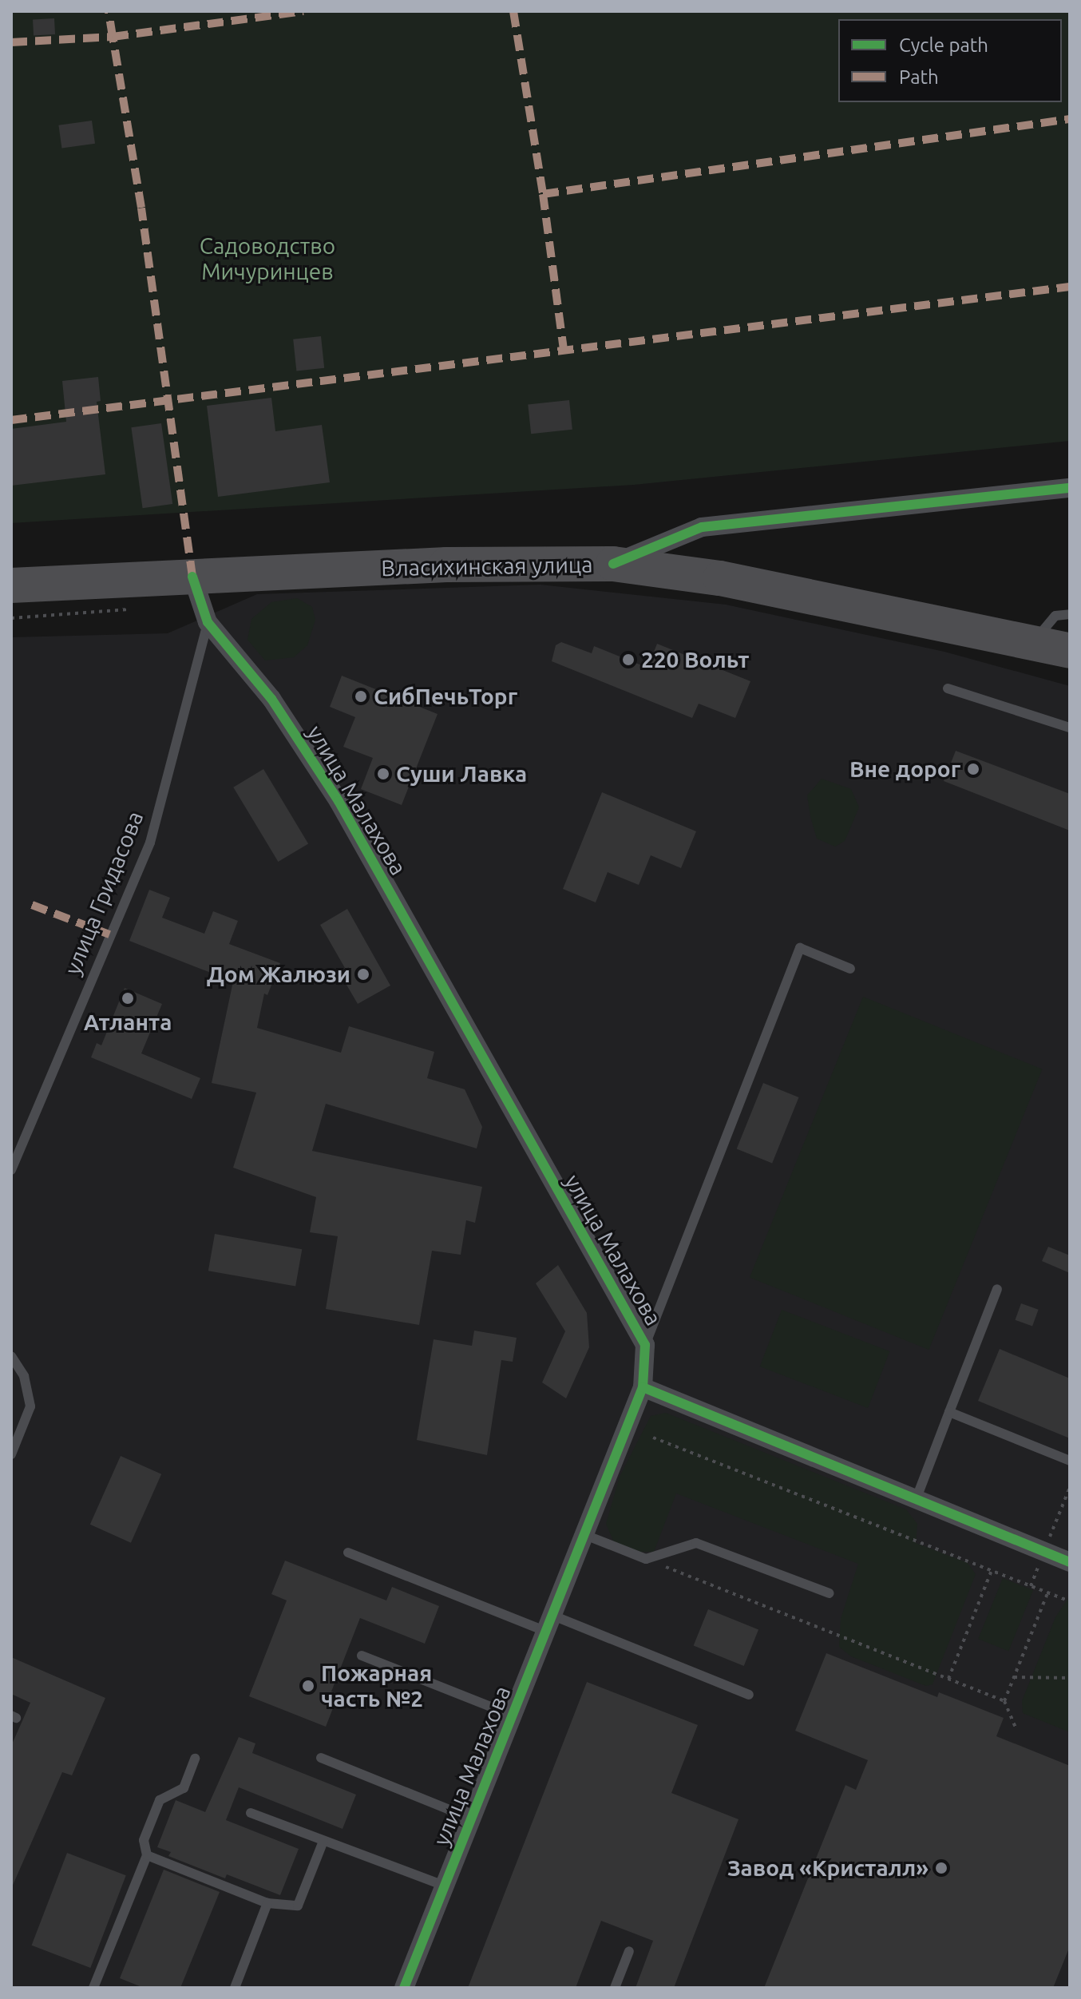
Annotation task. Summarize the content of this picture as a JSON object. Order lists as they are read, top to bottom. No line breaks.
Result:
{"streets":{"highway":["Власихинская улица"],"street":["улица Малахова"],"lane":["улица Гридасова"]},"crossings":[["улица Малахова","улица Гридасова"]],"parks":["Садоводство Мичуринцев"],"places":["220 Вольт","СибПечьТорг","Вне дорог","Суши Лавка","Дом Жалюзи","Атланта","Пожарная часть №2","Завод «Кристалл»"],"legend":["Cycle path","Path"]}
